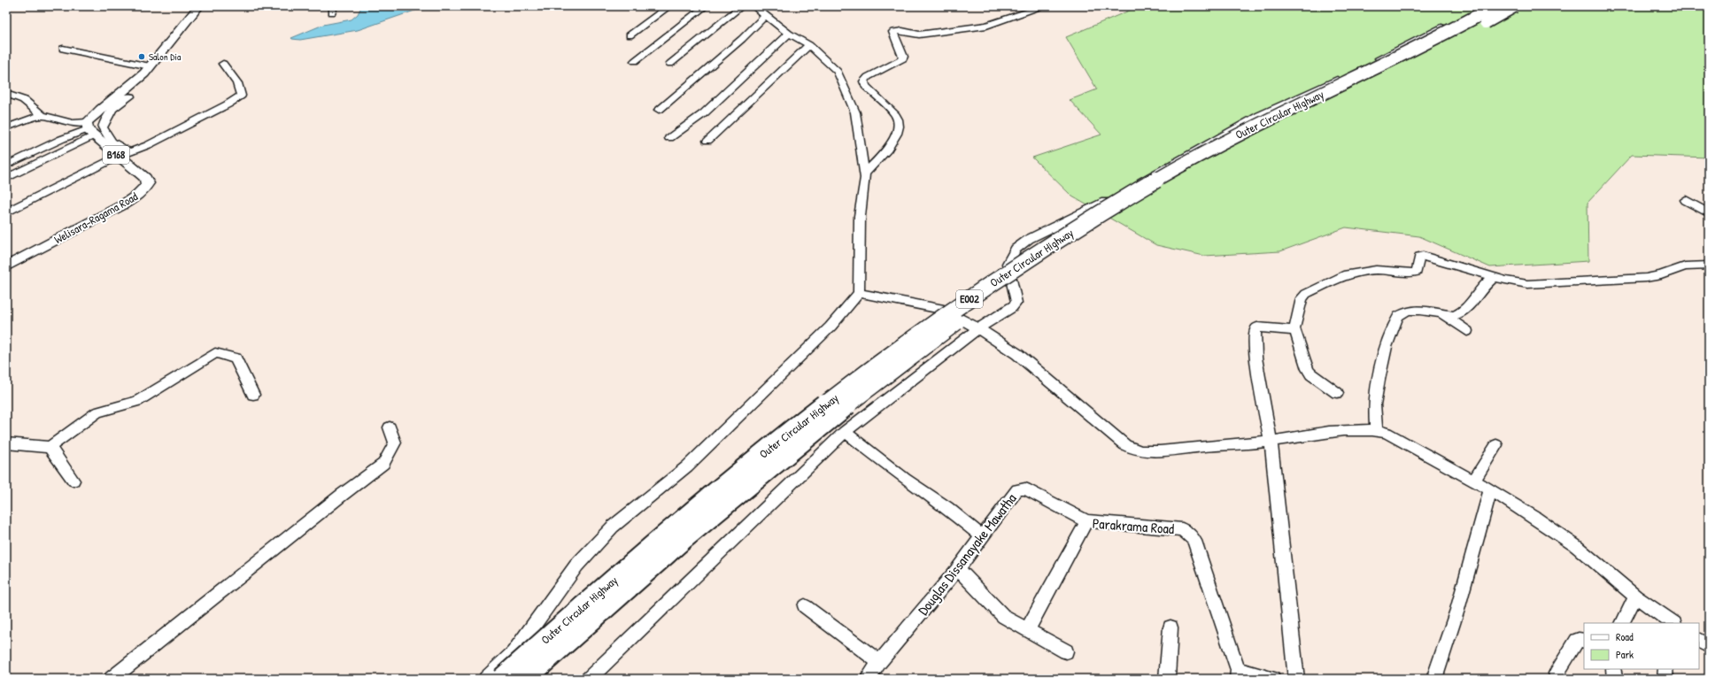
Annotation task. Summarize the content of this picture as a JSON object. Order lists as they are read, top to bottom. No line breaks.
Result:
{"streets":{"highway":["Outer Circular Highway","E002"],"main road":["B168","Welisara-Ragama Road"],"street":["Parakrama Road","Douglas Dissanayake Mawatha"]},"crossings":[["Parakrama Road","Douglas Dissanayake Mawatha"]],"places":["Salon Dia"],"legend":["Road","Park"]}
